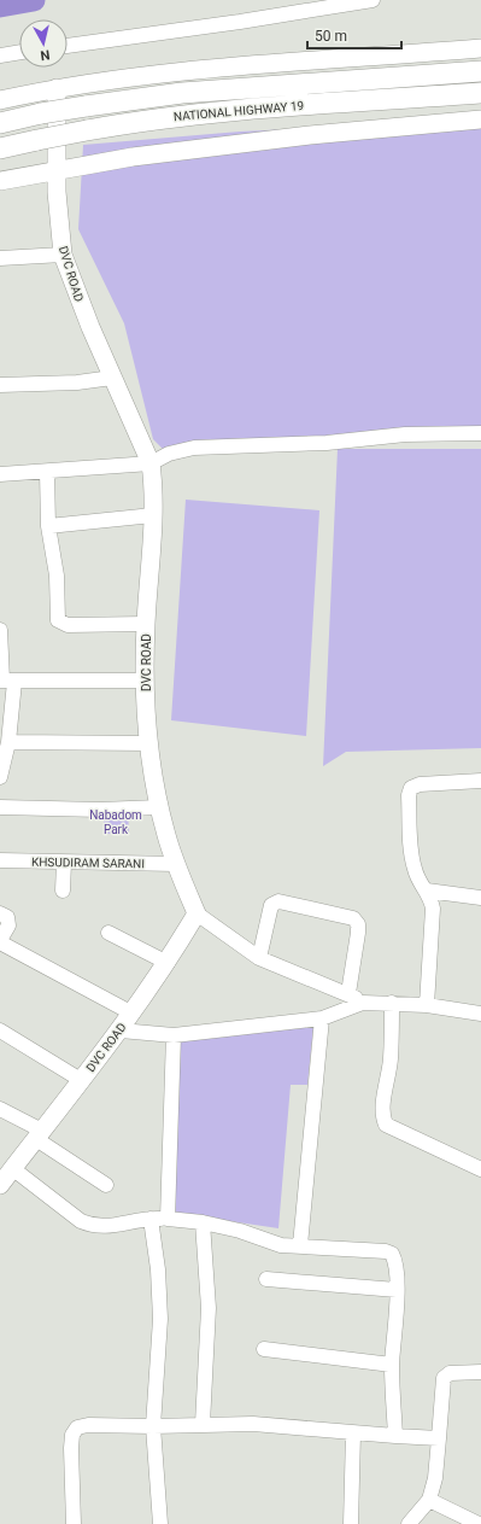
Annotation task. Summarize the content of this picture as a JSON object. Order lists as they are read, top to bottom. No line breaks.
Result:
{"streets":{"highway":["NATIONAL HIGHWAY 19"],"main road":["DVC ROAD"],"street":["KHSUDIRAM SARANI"]},"crossings":[["DVC ROAD","KHSUDIRAM SARANI"]],"parks":["Nabadom Park"],"scale_bar":"50 m","north":"bottom"}
